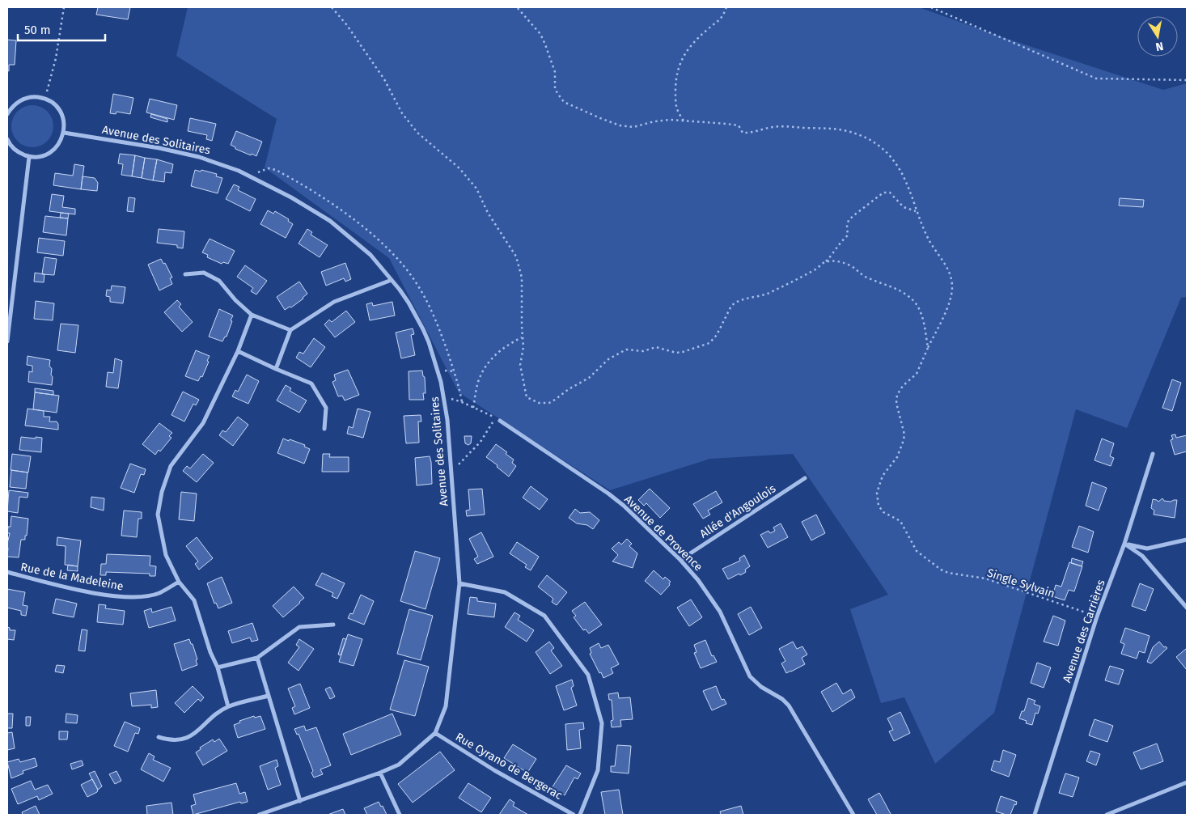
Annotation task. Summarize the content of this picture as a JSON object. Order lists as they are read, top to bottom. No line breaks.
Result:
{"streets":{"street":["Avenue des Solitaires","Allée d'Angoulois","Avenue de Provence","Rue de la Madeleine","Avenue des Carrières","Rue Cyrano de Bergerac"],"path":["Single Sylvain"]},"crossings":[["Avenue des Solitaires","Rue Cyrano de Bergerac"],["Allée d'Angoulois","Avenue de Provence"],["Single Sylvain","Avenue des Carrières"]],"scale_bar":"50 m","north":"bottom"}
